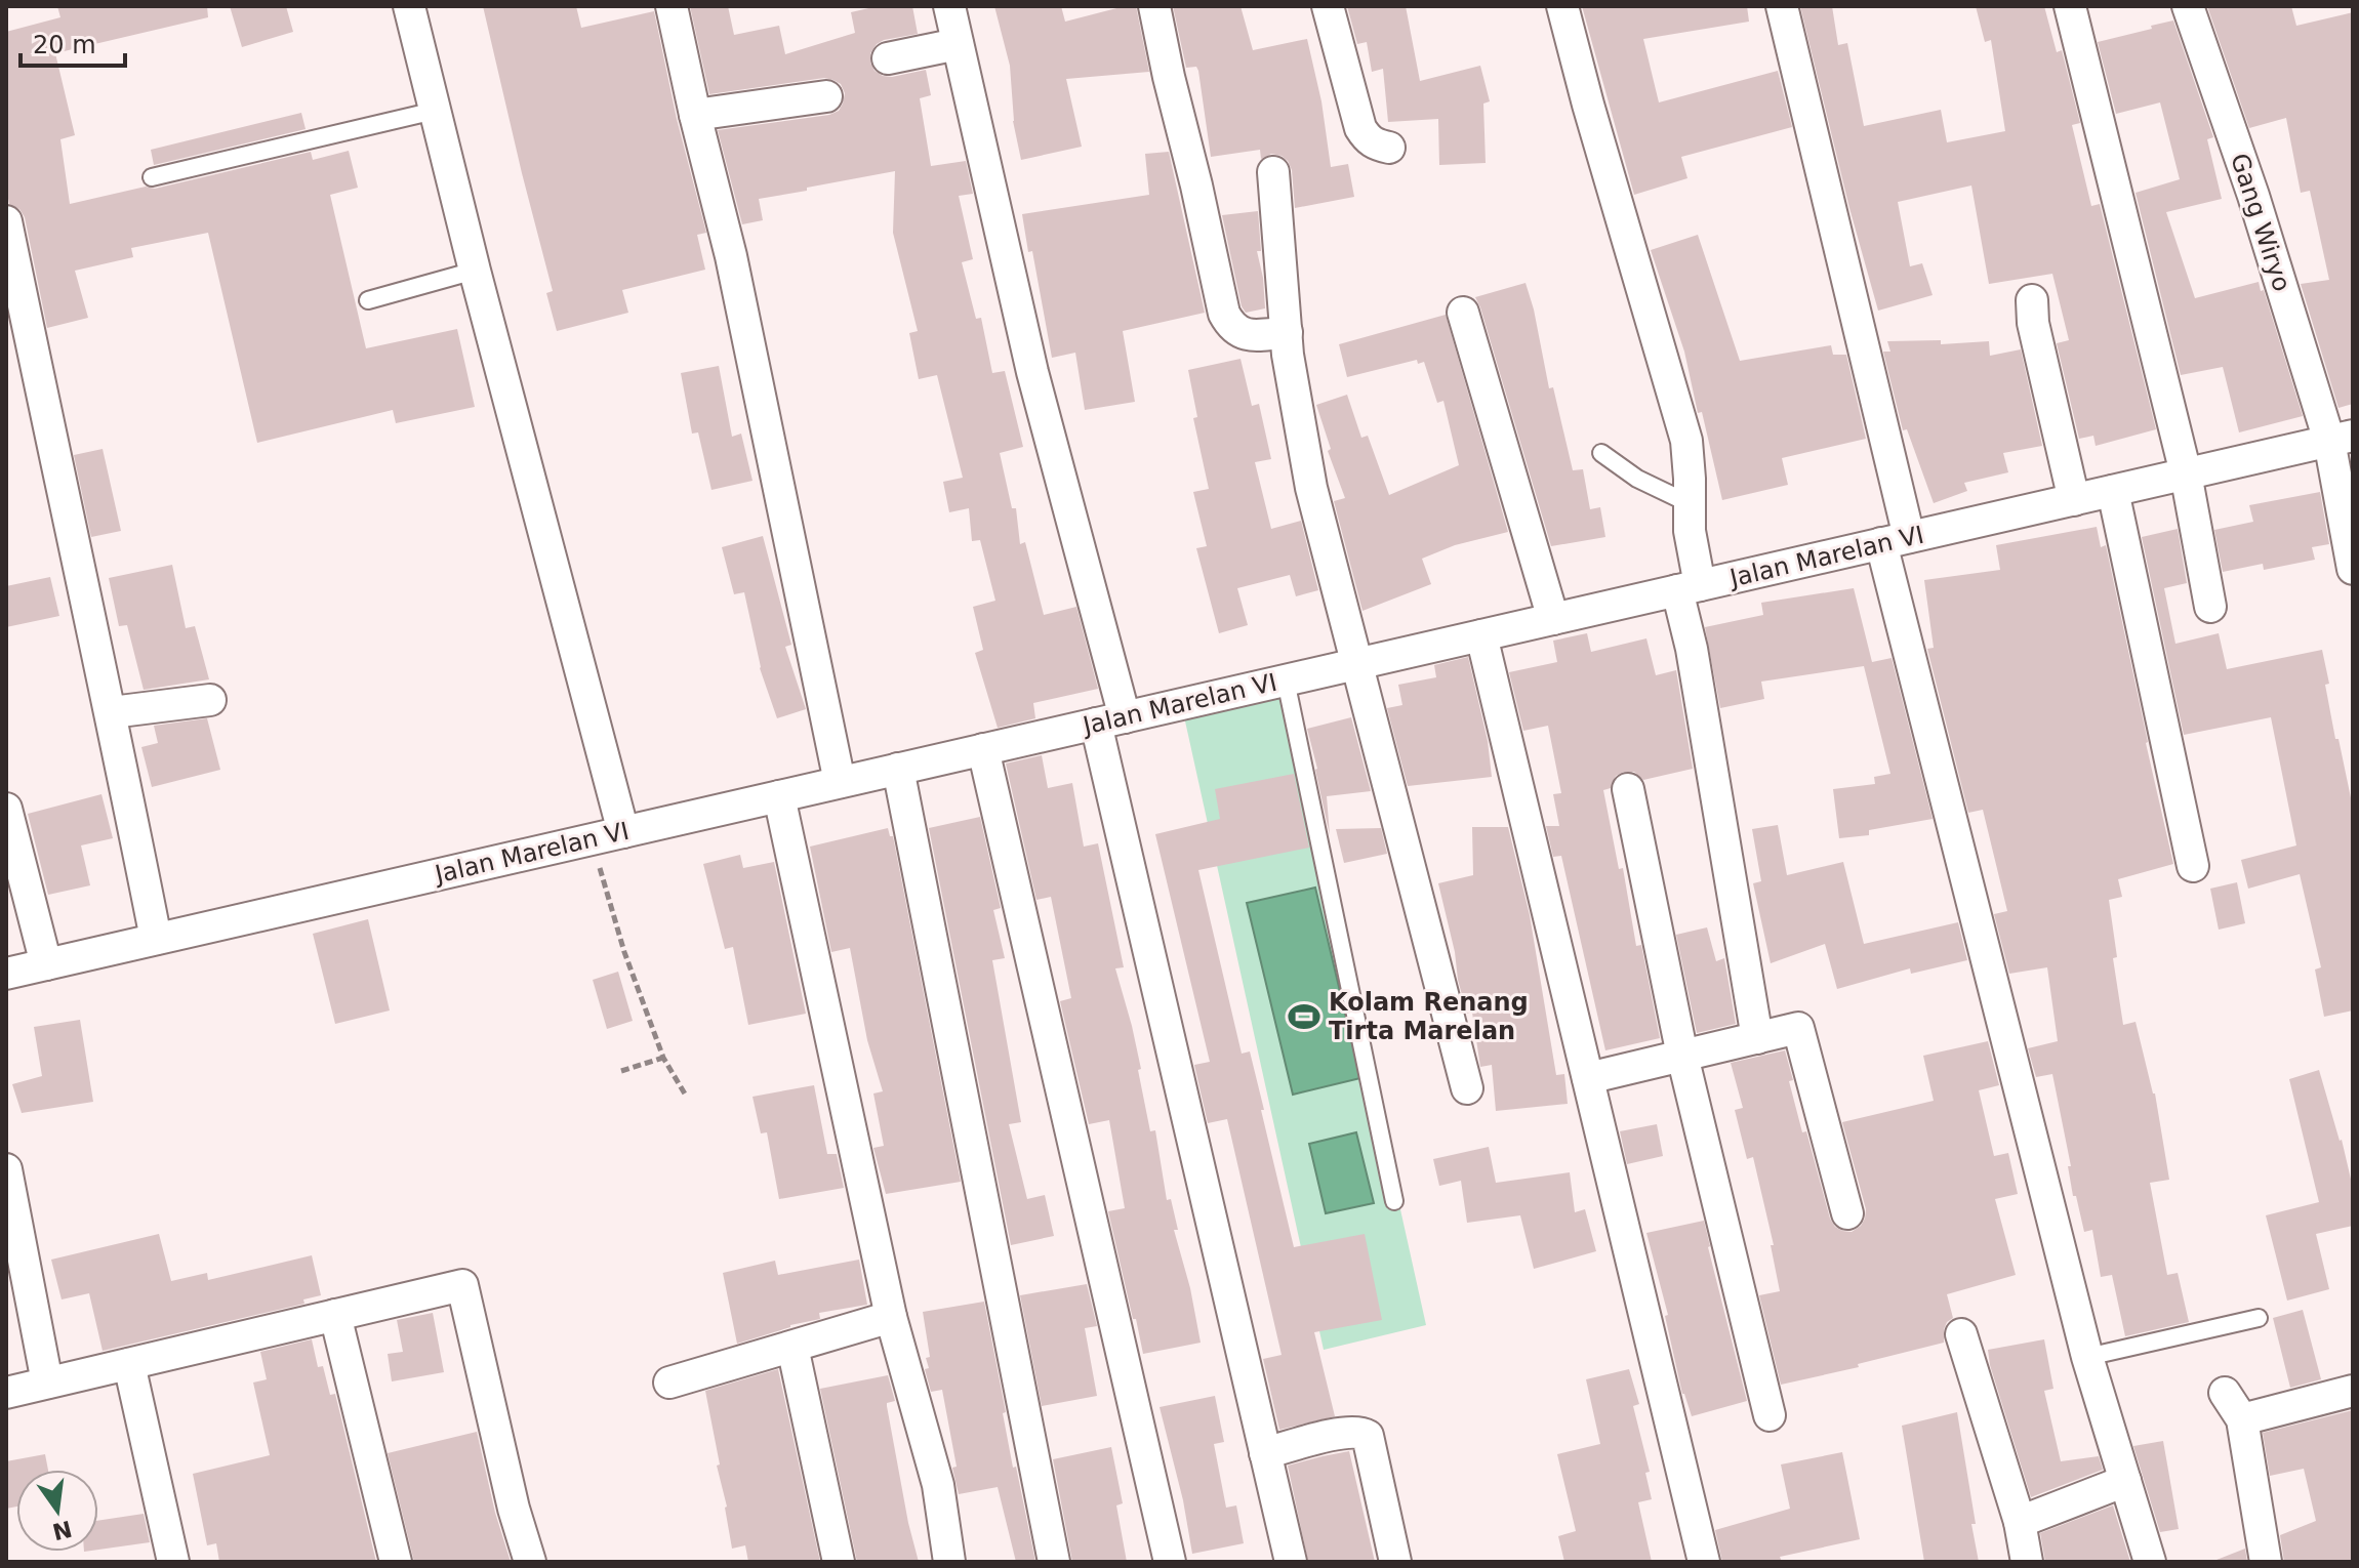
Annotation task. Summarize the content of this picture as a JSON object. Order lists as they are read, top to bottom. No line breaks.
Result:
{"streets":{"street":["Gang Wiryo","Jalan Marelan VI"]},"crossings":[["Gang Wiryo","Jalan Marelan VI"]],"places":{"sports":["Kolam Renang Tirta Marelan"]},"scale_bar":"20 m","north":"bottom"}
